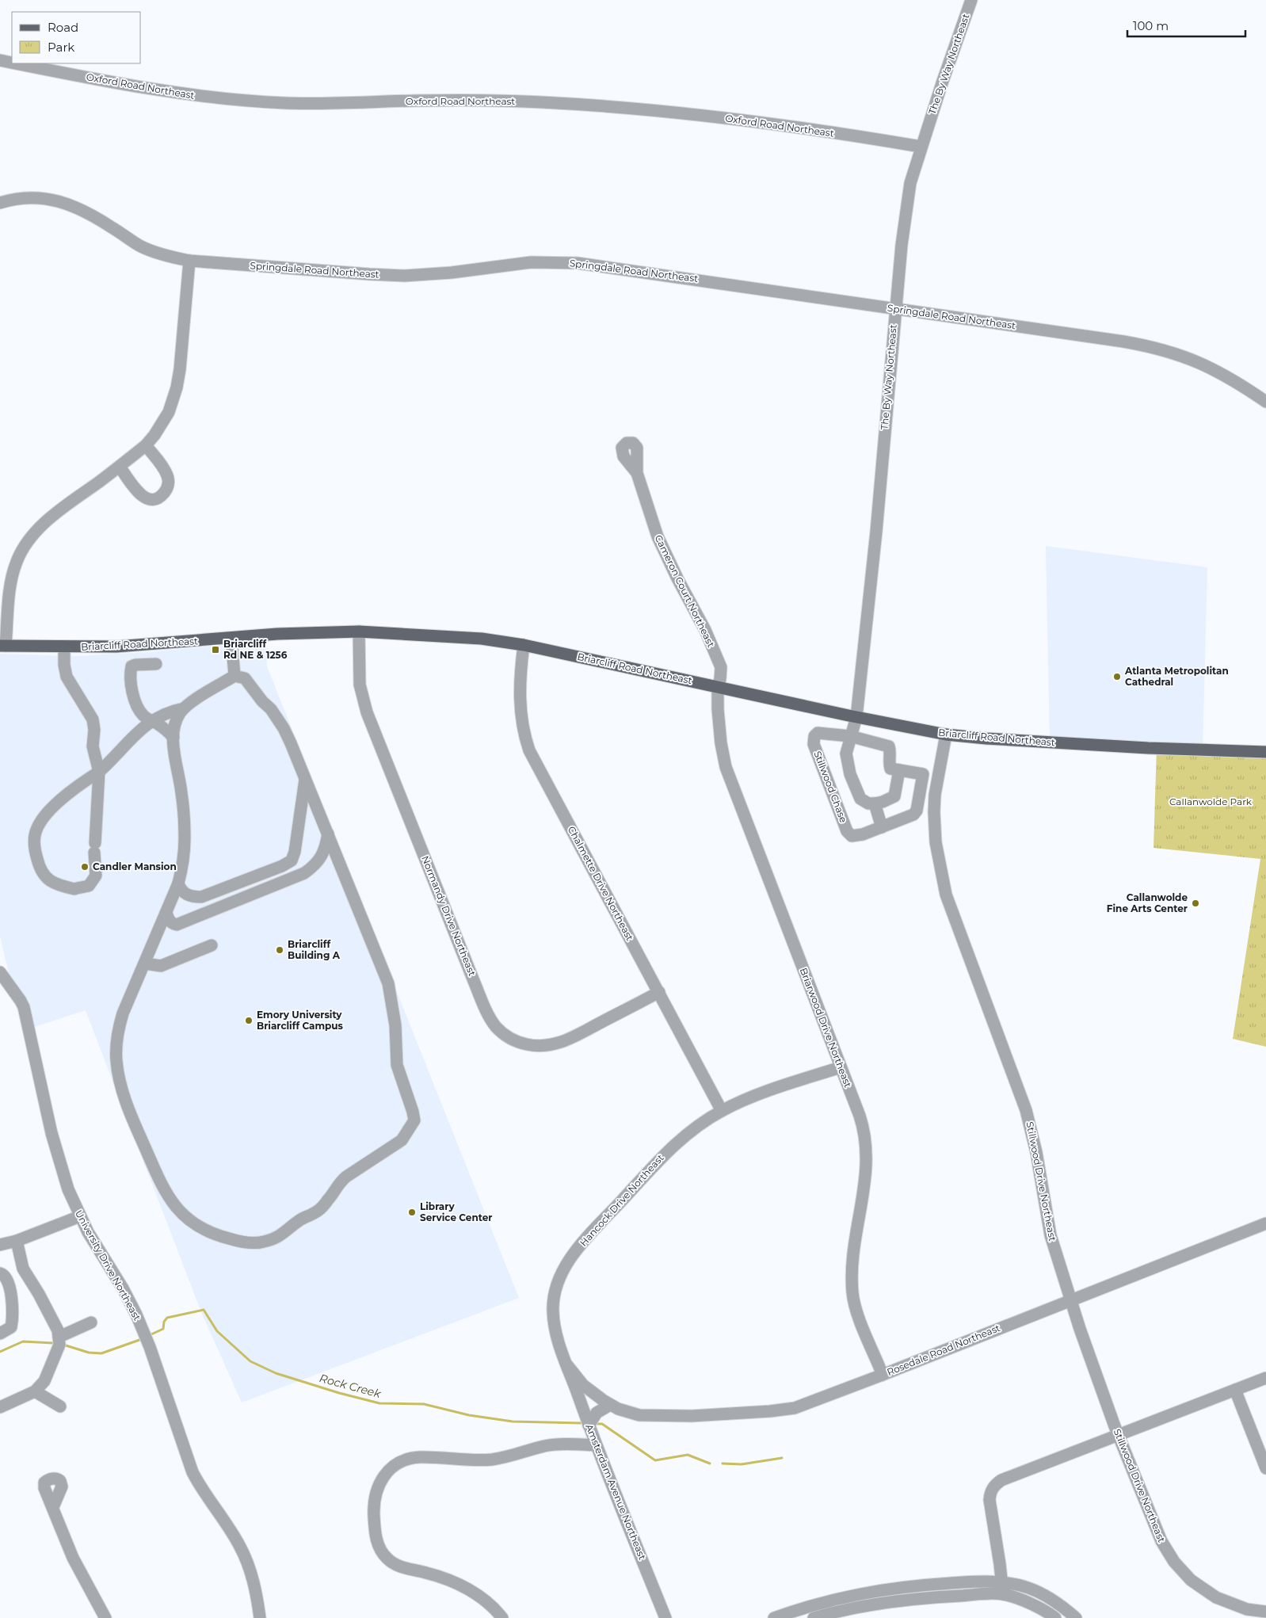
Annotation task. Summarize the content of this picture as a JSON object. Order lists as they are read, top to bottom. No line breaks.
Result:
{"streets":{"main road":["Briarcliff Road Northeast"],"street":["The By Way Northeast","Oxford Road Northeast","Springdale Road Northeast","Cameron Court Northeast","Stillwood Chase","Chalmette Drive Northeast","Normandy Drive Northeast","Briarwood Drive Northeast","Stillwood Drive Northeast","Hancock Drive Northeast","University Drive Northeast","Rosedale Road Northeast","Amsterdam Avenue Northeast"]},"crossings":[["The By Way Northeast","Oxford Road Northeast"],["The By Way Northeast","Springdale Road Northeast"],["The By Way Northeast","Briarcliff Road Northeast"],["Cameron Court Northeast","Briarcliff Road Northeast"],["Cameron Court Northeast","Briarwood Drive Northeast"],["Briarcliff Road Northeast","Chalmette Drive Northeast"],["Briarcliff Road Northeast","Normandy Drive Northeast"],["Briarcliff Road Northeast","Briarwood Drive Northeast"],["Briarcliff Road Northeast","Stillwood Drive Northeast"],["Chalmette Drive Northeast","Normandy Drive Northeast"],["Chalmette Drive Northeast","Hancock Drive Northeast"],["Briarwood Drive Northeast","Hancock Drive Northeast"],["Briarwood Drive Northeast","Rosedale Road Northeast"],["Stillwood Drive Northeast","Rosedale Road Northeast"],["Hancock Drive Northeast","Rosedale Road Northeast"],["Hancock Drive Northeast","Amsterdam Avenue Northeast"],["Rosedale Road Northeast","Amsterdam Avenue Northeast"]],"water":["Rock Creek"],"parks":["Callanwolde Park"],"places":{"transit":["Briarcliff Rd NE & 1256"],"other":["Atlanta Metropolitan Cathedral","Candler Mansion","Callanwolde Fine Arts Center","Briarcliff Building A","Emory University Briarcliff Campus","Library Service Center"]},"legend":["Road","Park"],"scale_bar":"100 m"}
